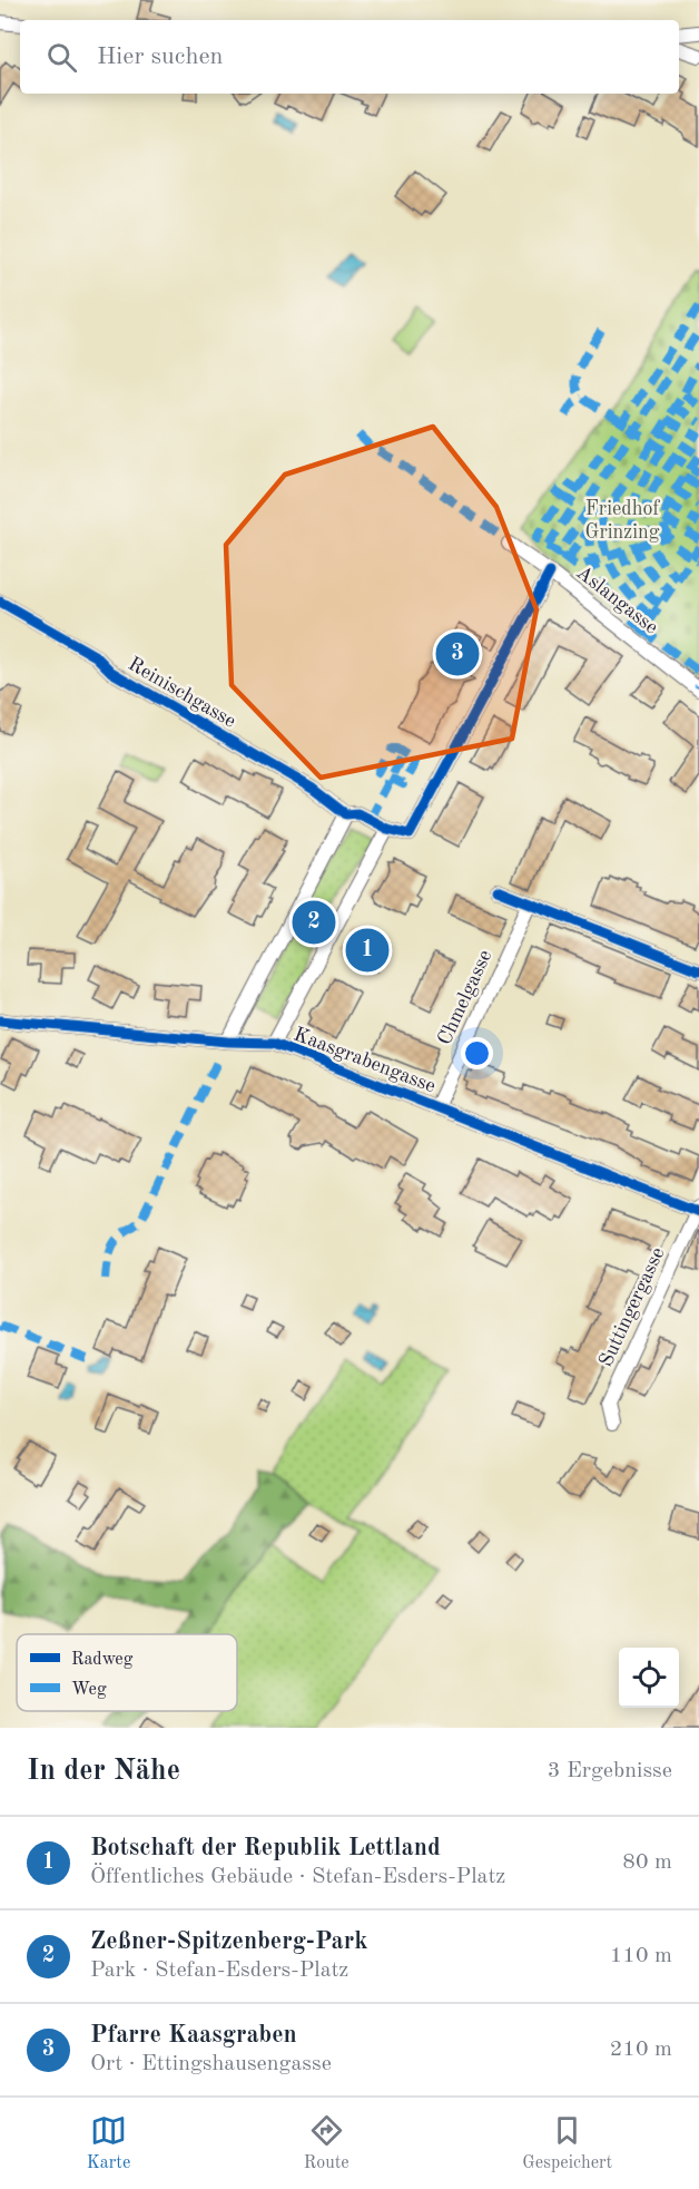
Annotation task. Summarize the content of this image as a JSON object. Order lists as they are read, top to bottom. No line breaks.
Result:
{"streets":{"street":["Aslangasse","Reinischgasse","Chmelgasse","Kaasgrabengasse","Suttingergasse"]},"crossings":[["Chmelgasse","Kaasgrabengasse"],["Kaasgrabengasse","Suttingergasse"]],"parks":["Friedhof Grinzing"],"legend":["Radweg","Weg"],"page":{"search":"Hier suchen","pins":["3","2","1"],"heading":["In der Nähe","3 Ergebnisse"],"list":[{"mark":"1","name":"Botschaft der Republik Lettland","note":"Öffentliches Gebäude · Stefan-Esders-Platz","value":"80 m"},{"mark":"2","name":"Zeßner-Spitzenberg-Park","note":"Park · Stefan-Esders-Platz","value":"110 m"},{"mark":"3","name":"Pfarre Kaasgraben","note":"Ort · Ettingshausengasse","value":"210 m"}],"nav":["Karte","Route","Gespeichert"]}}
